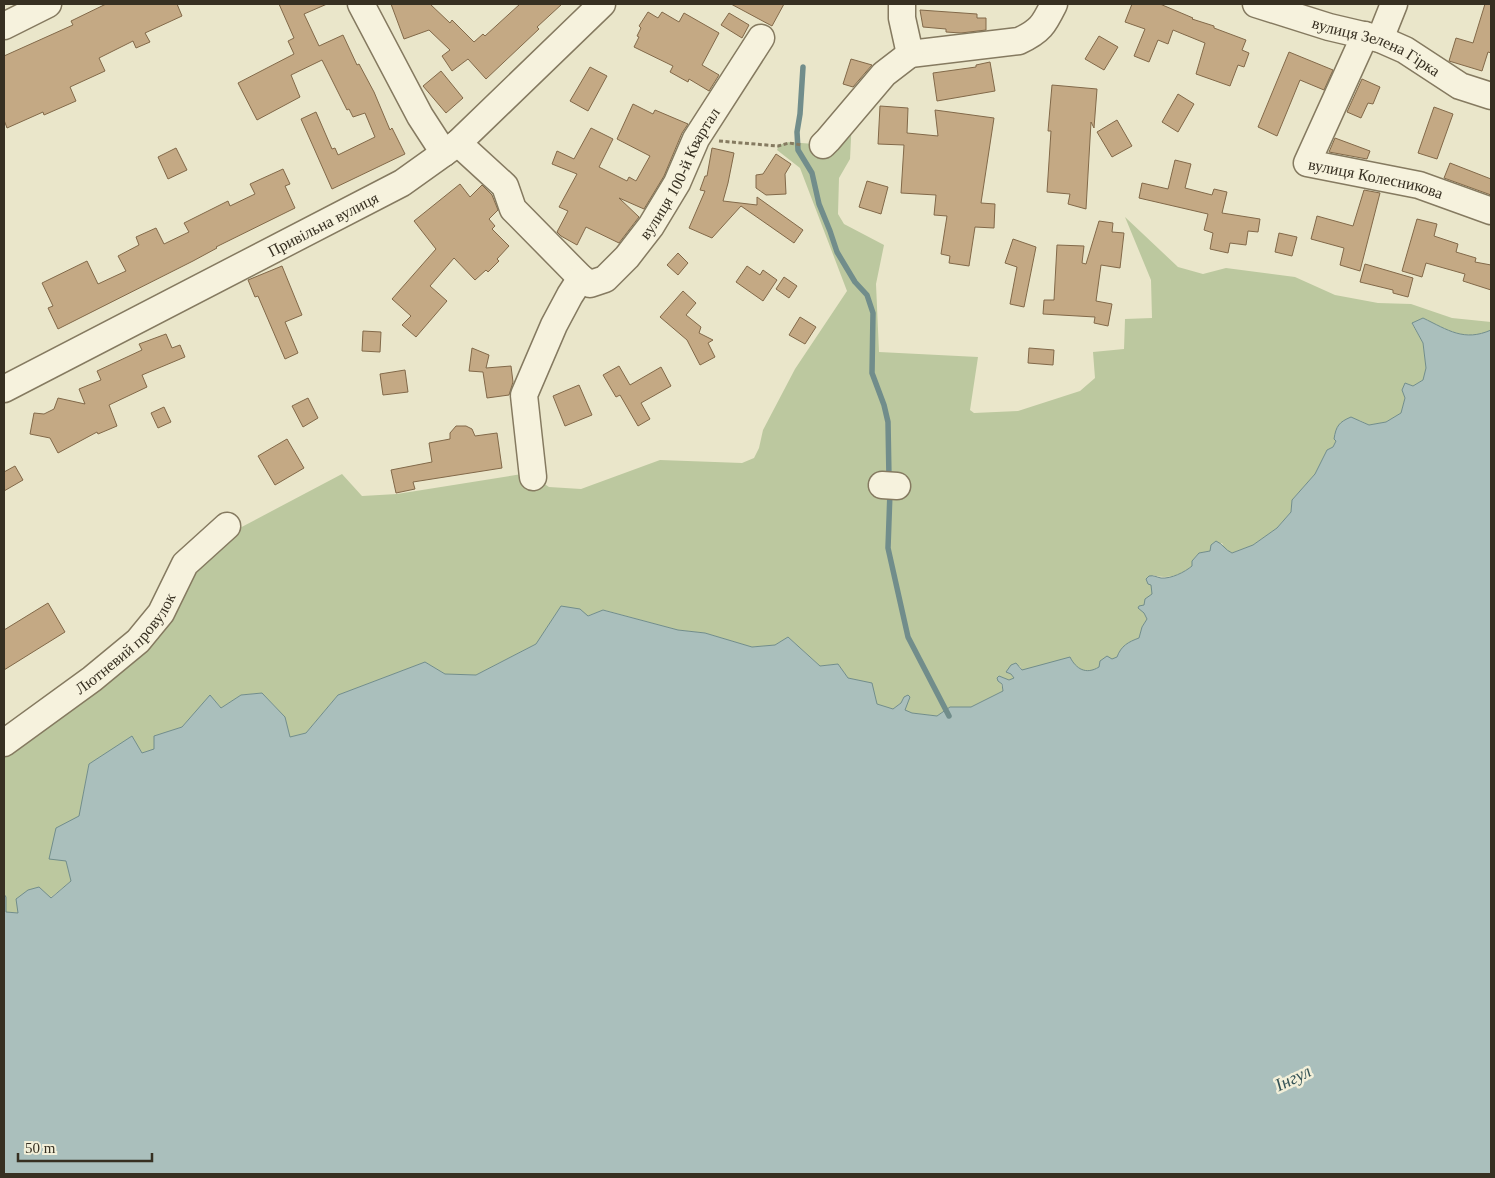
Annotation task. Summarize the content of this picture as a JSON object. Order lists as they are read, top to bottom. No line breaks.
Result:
{"streets":{"street":["вулиця Зелена Гірка","вулиця 100-й Квартал","вулиця Колесникова","Привільна вулиця","Лютневий провулок"]},"crossings":[["вулиця Зелена Гірка","вулиця Колесникова"]],"water":["Інгул"],"scale_bar":"50 m"}
